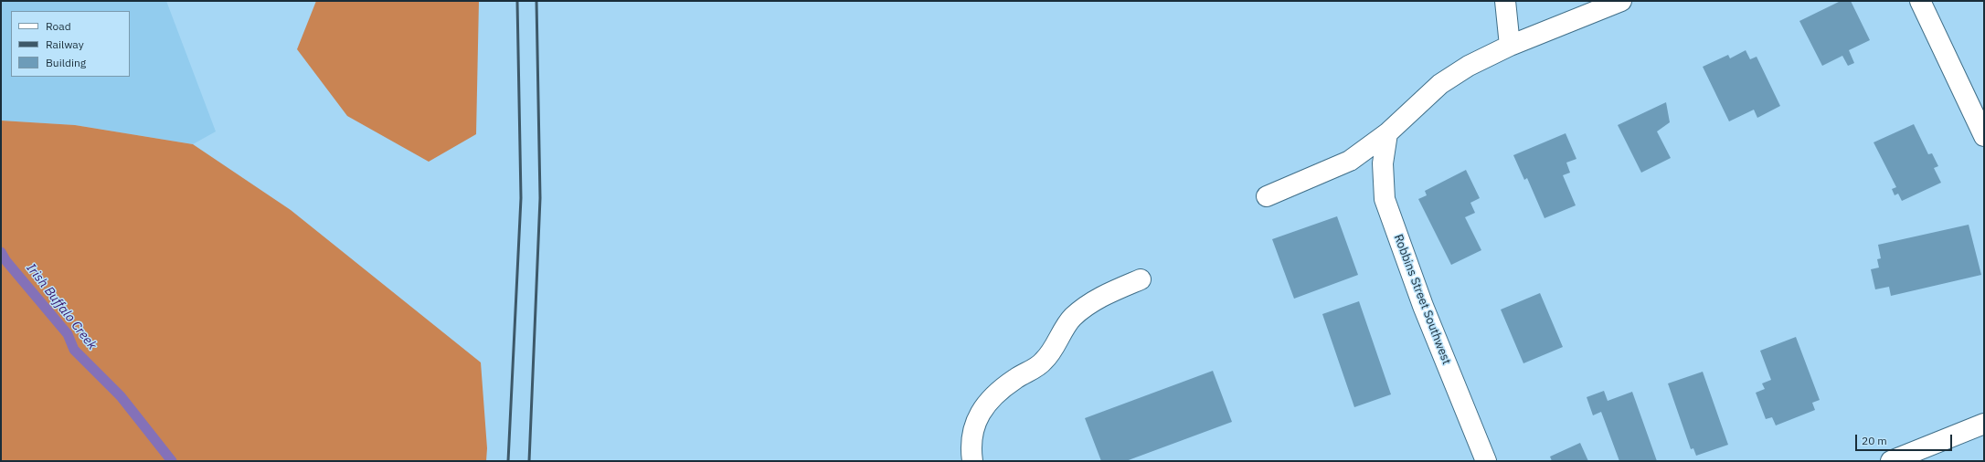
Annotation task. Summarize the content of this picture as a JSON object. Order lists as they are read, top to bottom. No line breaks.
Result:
{"streets":{"street":["Robbins Street Southwest"]},"water":["Irish Buffalo Creek"],"legend":["Road","Railway","Building"],"scale_bar":"20 m"}
